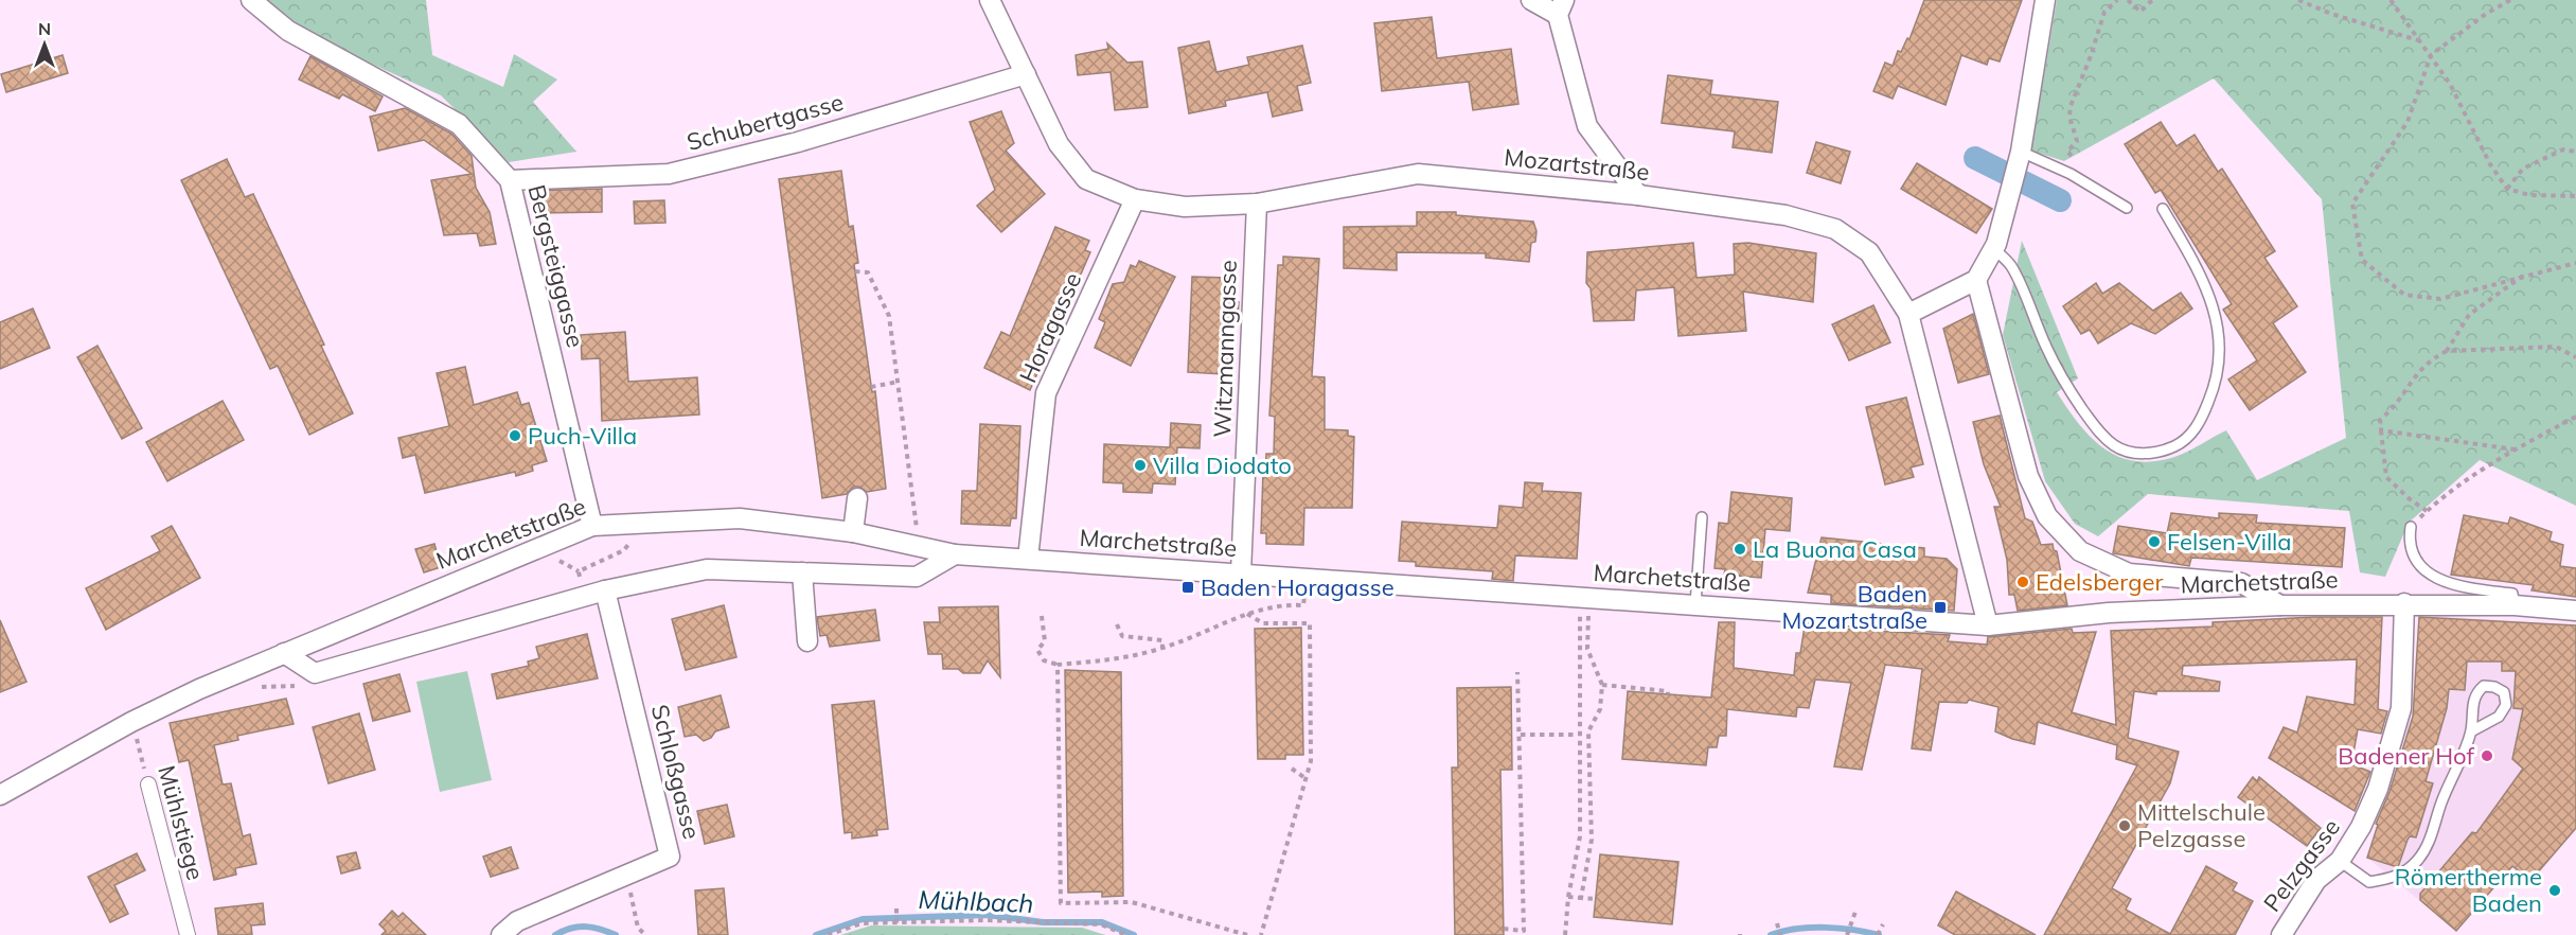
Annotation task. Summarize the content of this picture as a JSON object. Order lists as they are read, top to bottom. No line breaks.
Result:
{"streets":{"street":["Schubertgasse","Mozartstraße","Bergsteiggasse","Horagasse","Witzmanngasse","Marchetstraße","Schloßgasse","Mühlstiege","Pelzgasse"]},"crossings":[["Schubertgasse","Mozartstraße"],["Schubertgasse","Bergsteiggasse"],["Mozartstraße","Horagasse"],["Mozartstraße","Witzmanngasse"],["Mozartstraße","Marchetstraße"],["Bergsteiggasse","Marchetstraße"],["Horagasse","Marchetstraße"],["Witzmanngasse","Marchetstraße"],["Marchetstraße","Mühlstiege"],["Marchetstraße","Pelzgasse"]],"water":["Mühlbach"],"places":{"other":["Puch-Villa","Villa Diodato","Felsen-Villa","La Buona Casa","Edelsberger","Badener Hof","Mittelschule Pelzgasse","Römertherme Baden"],"transit":["Baden Horagasse","Baden Mozartstraße"]},"north":"top"}
